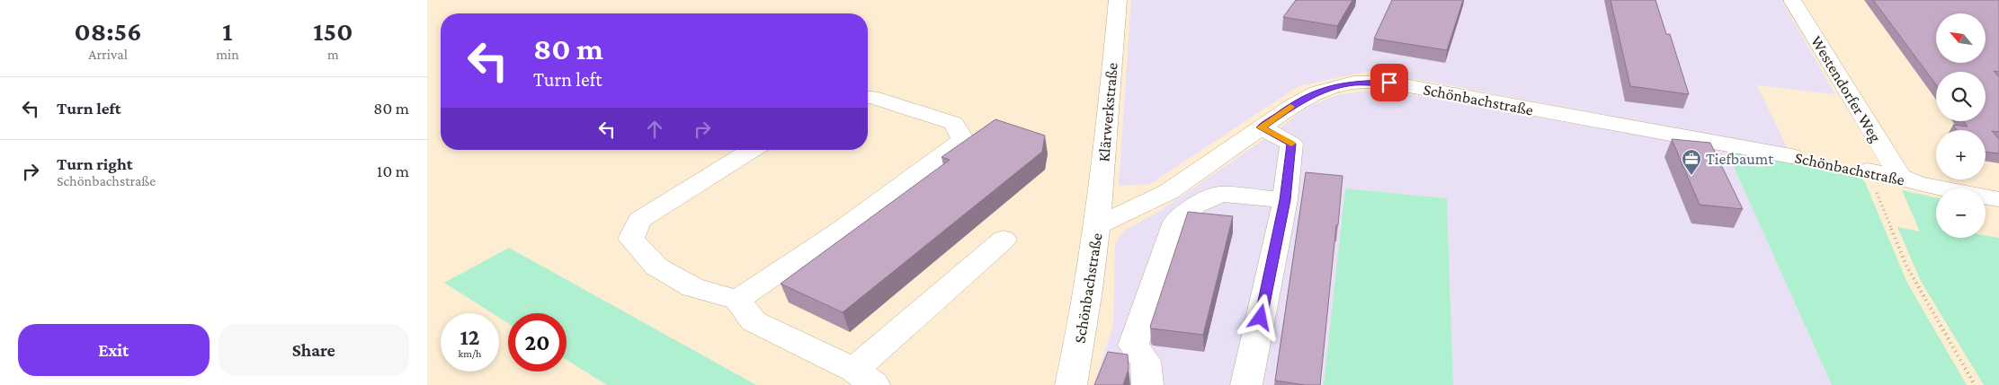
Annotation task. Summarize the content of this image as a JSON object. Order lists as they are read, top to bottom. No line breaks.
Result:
{"streets":{"street":["Westendorfer Weg","Schönbachstraße","Klärwerkstraße"]},"crossings":[["Westendorfer Weg","Schönbachstraße"],["Schönbachstraße","Klärwerkstraße"]],"places":{"office":["Tiefbaumt"]},"north":"top left","page":{"eta":["08:56","Arrival","1","min","150","m"],"map_buttons":["+","−"],"turn":["80 m","Turn left"],"list":[{"name":"Turn left","value":"80 m"},{"name":"Turn right","note":"Schönbachstraße","value":"10 m"}],"speed":"12 km/h","limit":"20","buttons":["Exit","Share"]}}
